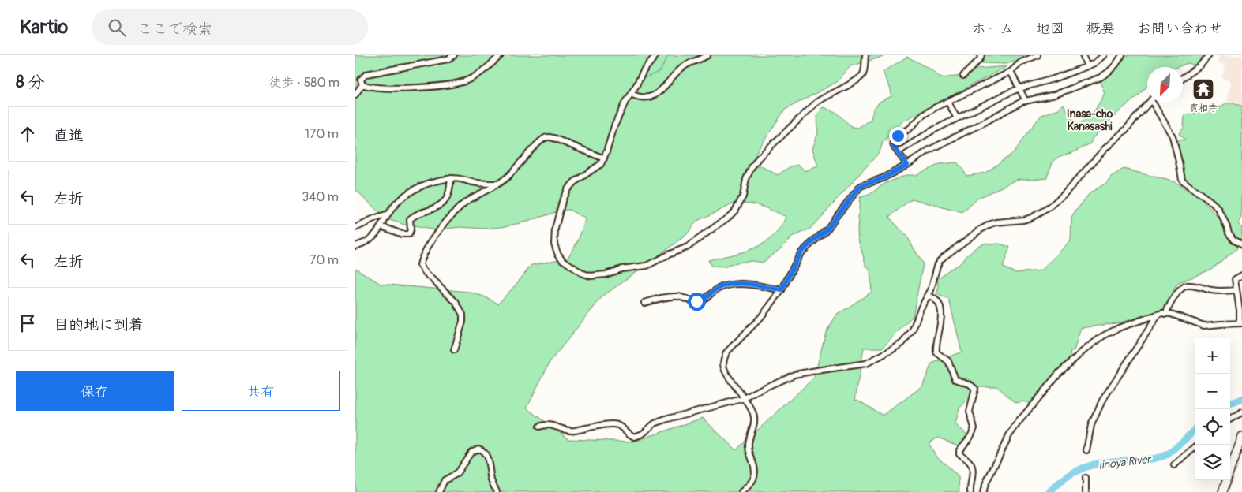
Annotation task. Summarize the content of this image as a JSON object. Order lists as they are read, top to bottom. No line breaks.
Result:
{"districts":["Inasa-cho Kanasashi"],"water":["Iinoya River"],"places":{"temple":["實相寺"]},"north":"bottom left","page":{"header":"Kartio","search":"ここで検索","nav":["ホーム","地図","概要","お問い合わせ"],"heading":["8 分","徒歩 · 580 m"],"list":[["直進","170 m"],["左折","340 m"],["左折","70 m"],"目的地に到着"],"map_buttons":["+","−"],"buttons":["保存","共有"]}}
